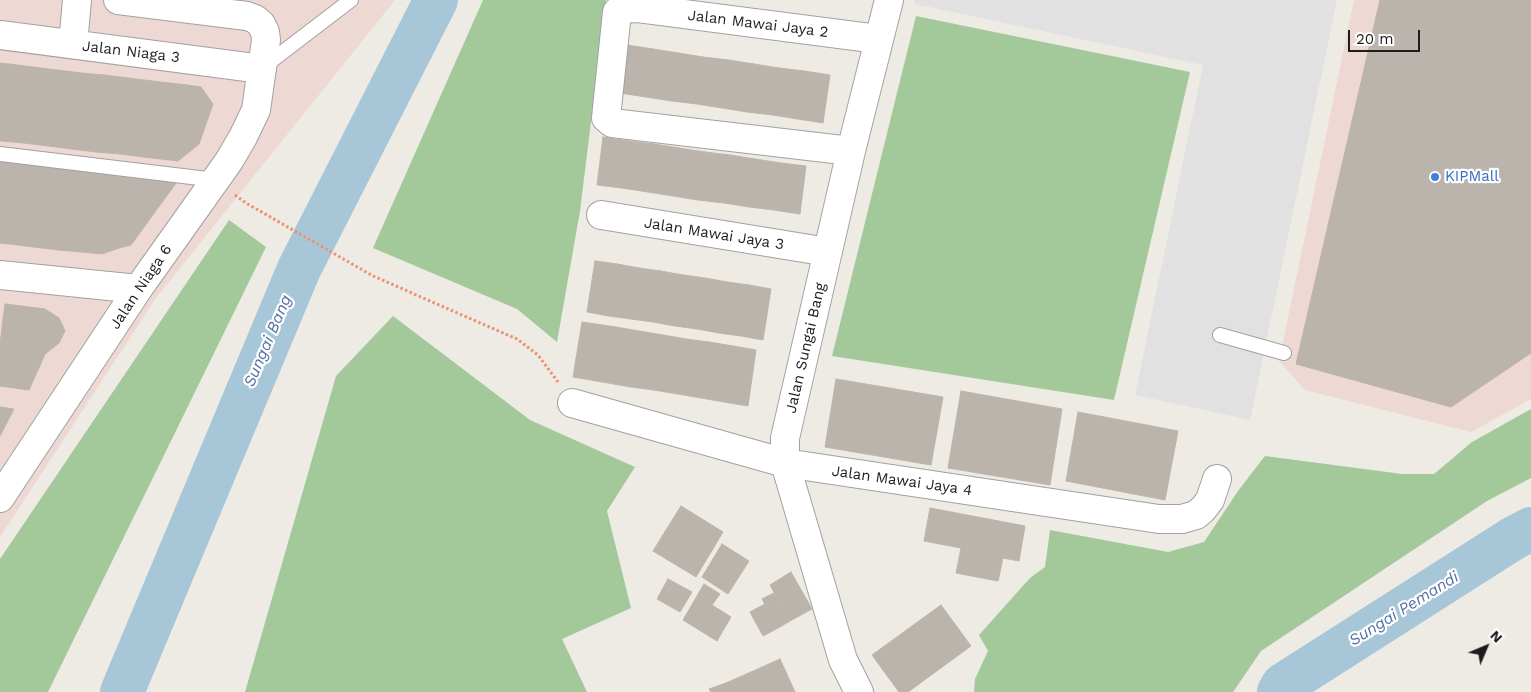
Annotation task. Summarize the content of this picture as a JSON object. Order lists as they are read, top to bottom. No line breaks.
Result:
{"streets":{"street":["Jalan Mawai Jaya 2","Jalan Niaga 3","Jalan Mawai Jaya 3","Jalan Niaga 6","Jalan Sungai Bang","Jalan Mawai Jaya 4"]},"crossings":[["Jalan Mawai Jaya 2","Jalan Sungai Bang"],["Jalan Niaga 3","Jalan Niaga 6"],["Jalan Mawai Jaya 3","Jalan Sungai Bang"],["Jalan Sungai Bang","Jalan Mawai Jaya 4"]],"water":["Sungai Bang","Sungai Pemandi"],"places":["KIPMall"],"scale_bar":"20 m","north":"top right"}
